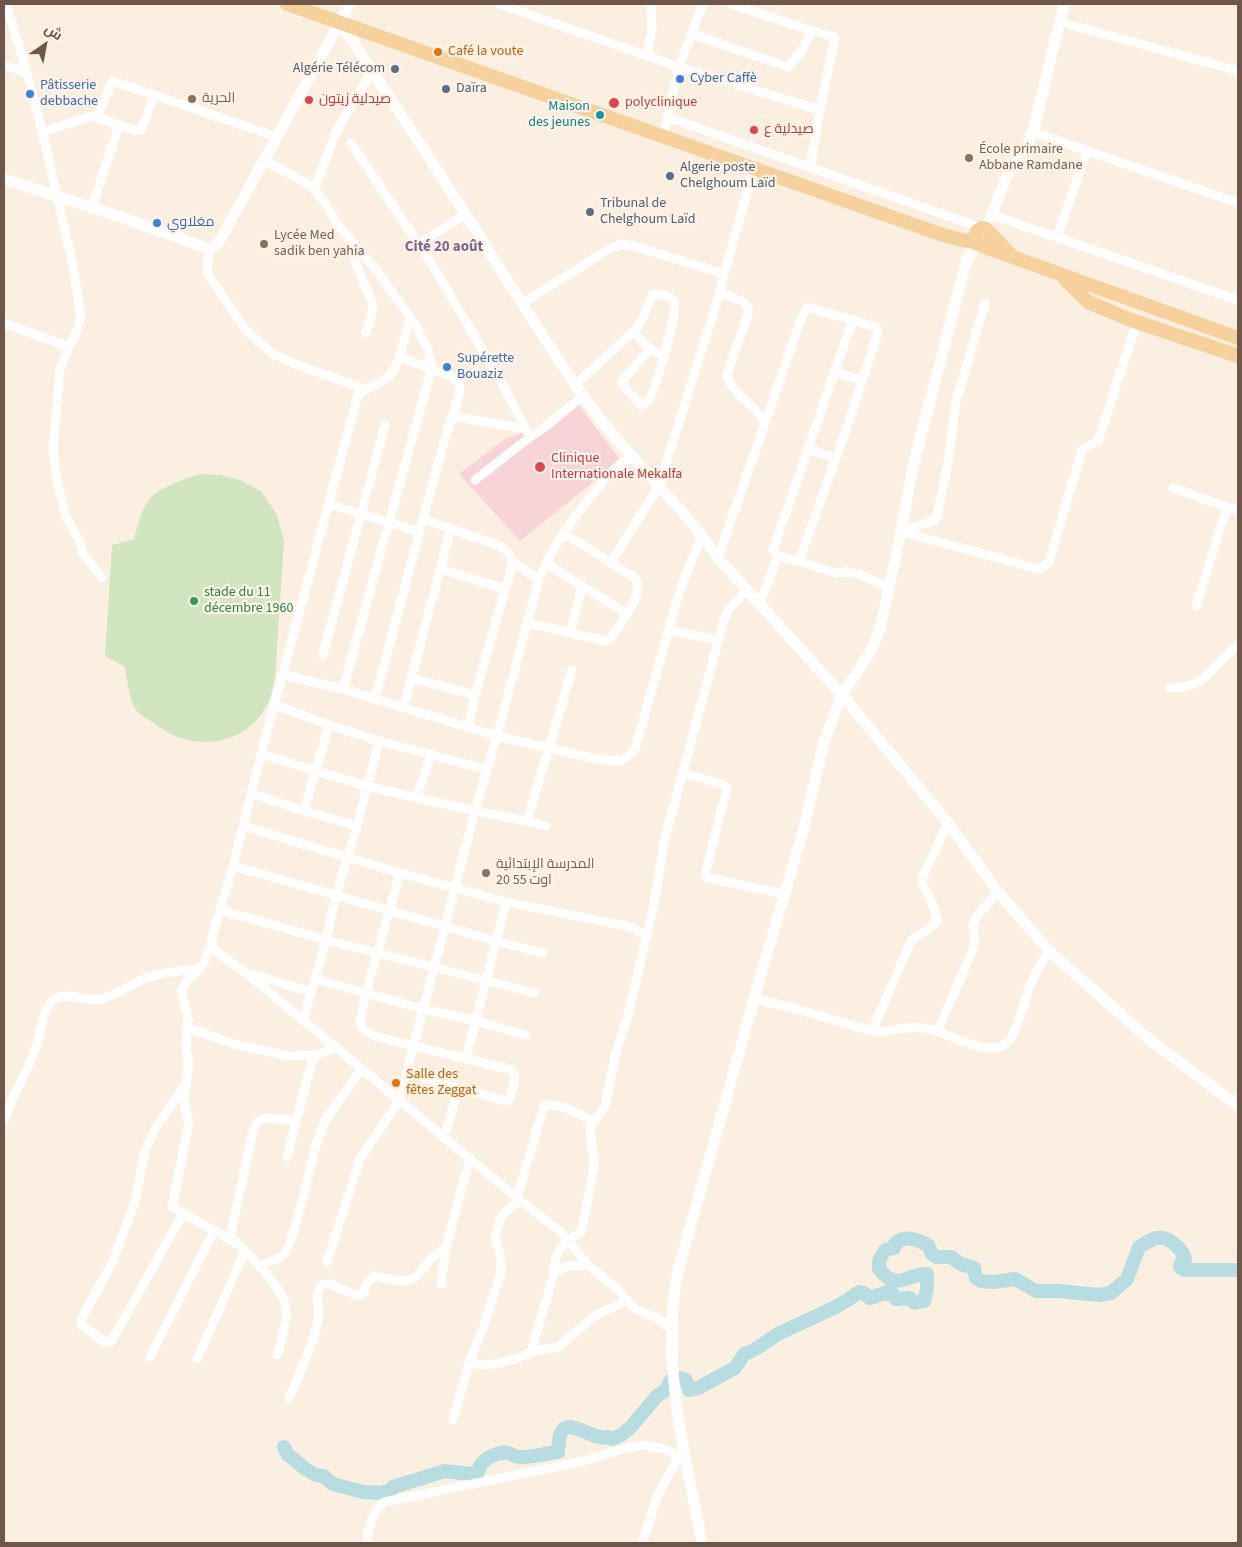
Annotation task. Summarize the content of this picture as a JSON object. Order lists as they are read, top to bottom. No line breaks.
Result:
{"districts":["Cité 20 août"],"places":["Café la voute","Algérie Télécom","Cyber Caffè","Daïra","Pâtisserie debbache","الحرية","صيدلية زيتون","polyclinique","Maison des jeunes","صيدلية ع","École primaire Abbane Ramdane","Algerie poste Chelghoum Laïd","Tribunal de Chelghoum Laïd","مغلاوي","Lycée Med sadik ben yahia","Supérette Bouaziz","Clinique Internationale Mekalfa","stade du 11 décembre 1960","المدرسة الإبتدائية 20 اوت 55","Salle des fêtes Zeggat"],"north":"top right"}
